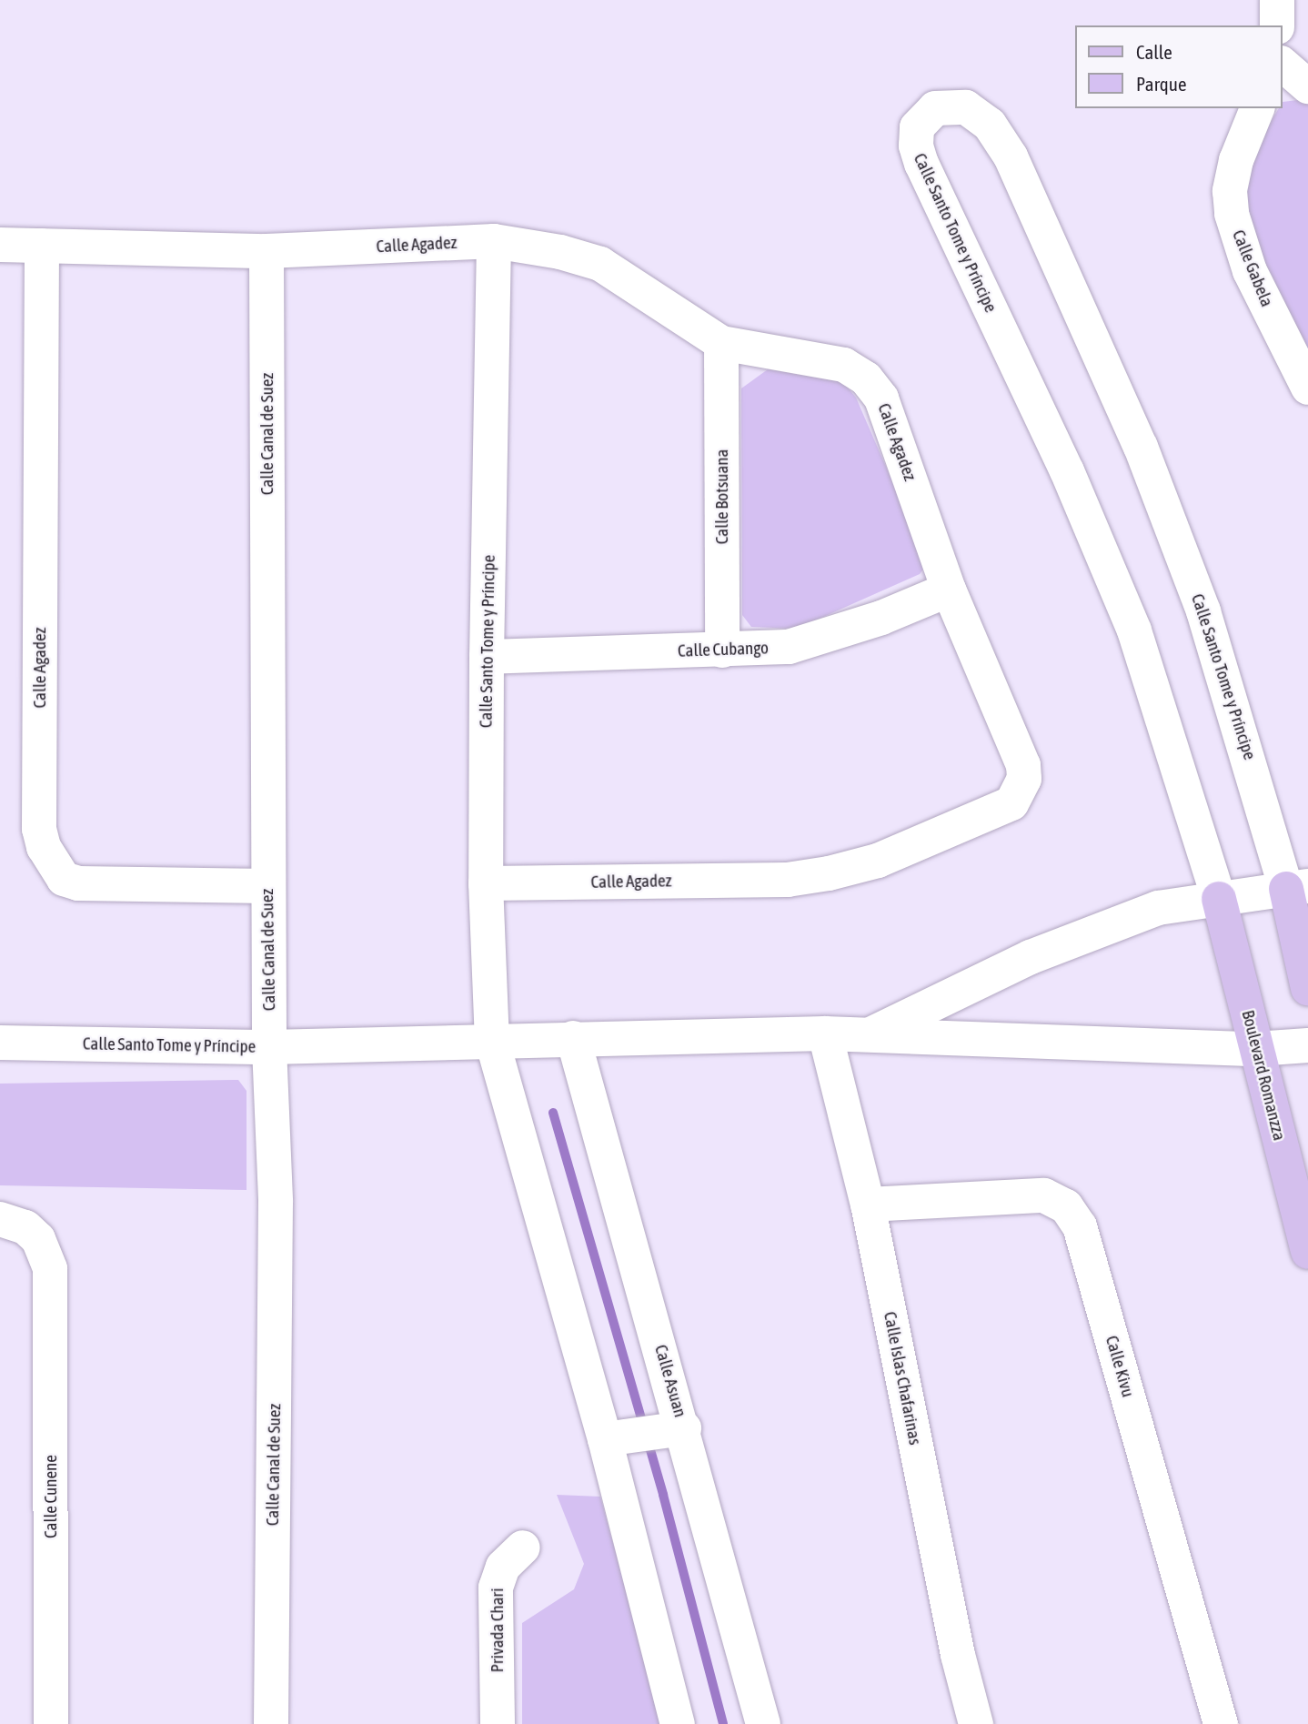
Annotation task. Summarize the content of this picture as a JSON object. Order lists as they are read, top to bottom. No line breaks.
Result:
{"streets":{"main road":["Boulevard Romanzza"],"street":["Calle Santo Tome y Príncipe","Calle Agadez","Calle Gabela","Calle Canal de Suez","Calle Botsuana","Calle Cubango","Calle Kivu","Calle Islas Chafarinas","Calle Asuan","Calle Cunene","Privada Chari"]},"crossings":[["Calle Santo Tome y Príncipe","Calle Agadez"],["Calle Santo Tome y Príncipe","Calle Canal de Suez"],["Calle Santo Tome y Príncipe","Calle Cubango"],["Calle Santo Tome y Príncipe","Boulevard Romanzza"],["Calle Santo Tome y Príncipe","Calle Islas Chafarinas"],["Calle Santo Tome y Príncipe","Calle Asuan"],["Calle Agadez","Calle Canal de Suez"],["Calle Agadez","Calle Botsuana"],["Calle Agadez","Calle Cubango"],["Calle Botsuana","Calle Cubango"],["Calle Kivu","Calle Islas Chafarinas"]],"legend":["Calle","Parque"]}
